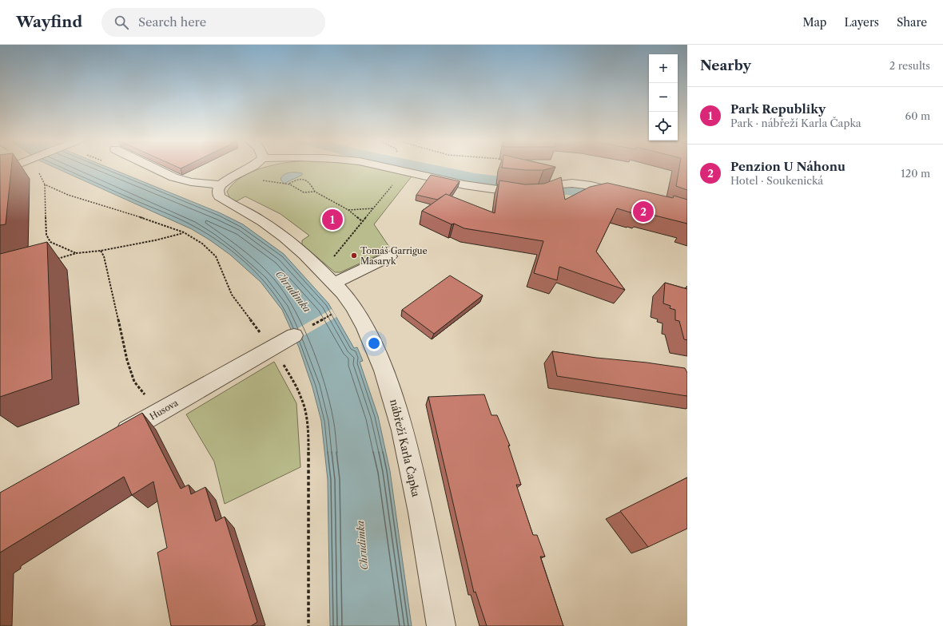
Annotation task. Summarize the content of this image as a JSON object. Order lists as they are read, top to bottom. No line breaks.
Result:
{"streets":{"street":["Husova","nábřeží Karla Čapka"]},"water":["Chrudimka"],"places":["Tomáš Garrigue Masaryk"],"page":{"header":"Wayfind","search":"Search here","nav":["Map","Layers","Share"],"heading":["Nearby","2 results"],"map_buttons":["+","−"],"list":[{"mark":"1","name":"Park Republiky","note":"Park · nábřeží Karla Čapka","value":"60 m"},{"mark":"2","name":"Penzion U Náhonu","note":"Hotel · Soukenická","value":"120 m"}],"pins":["2","1"]}}
